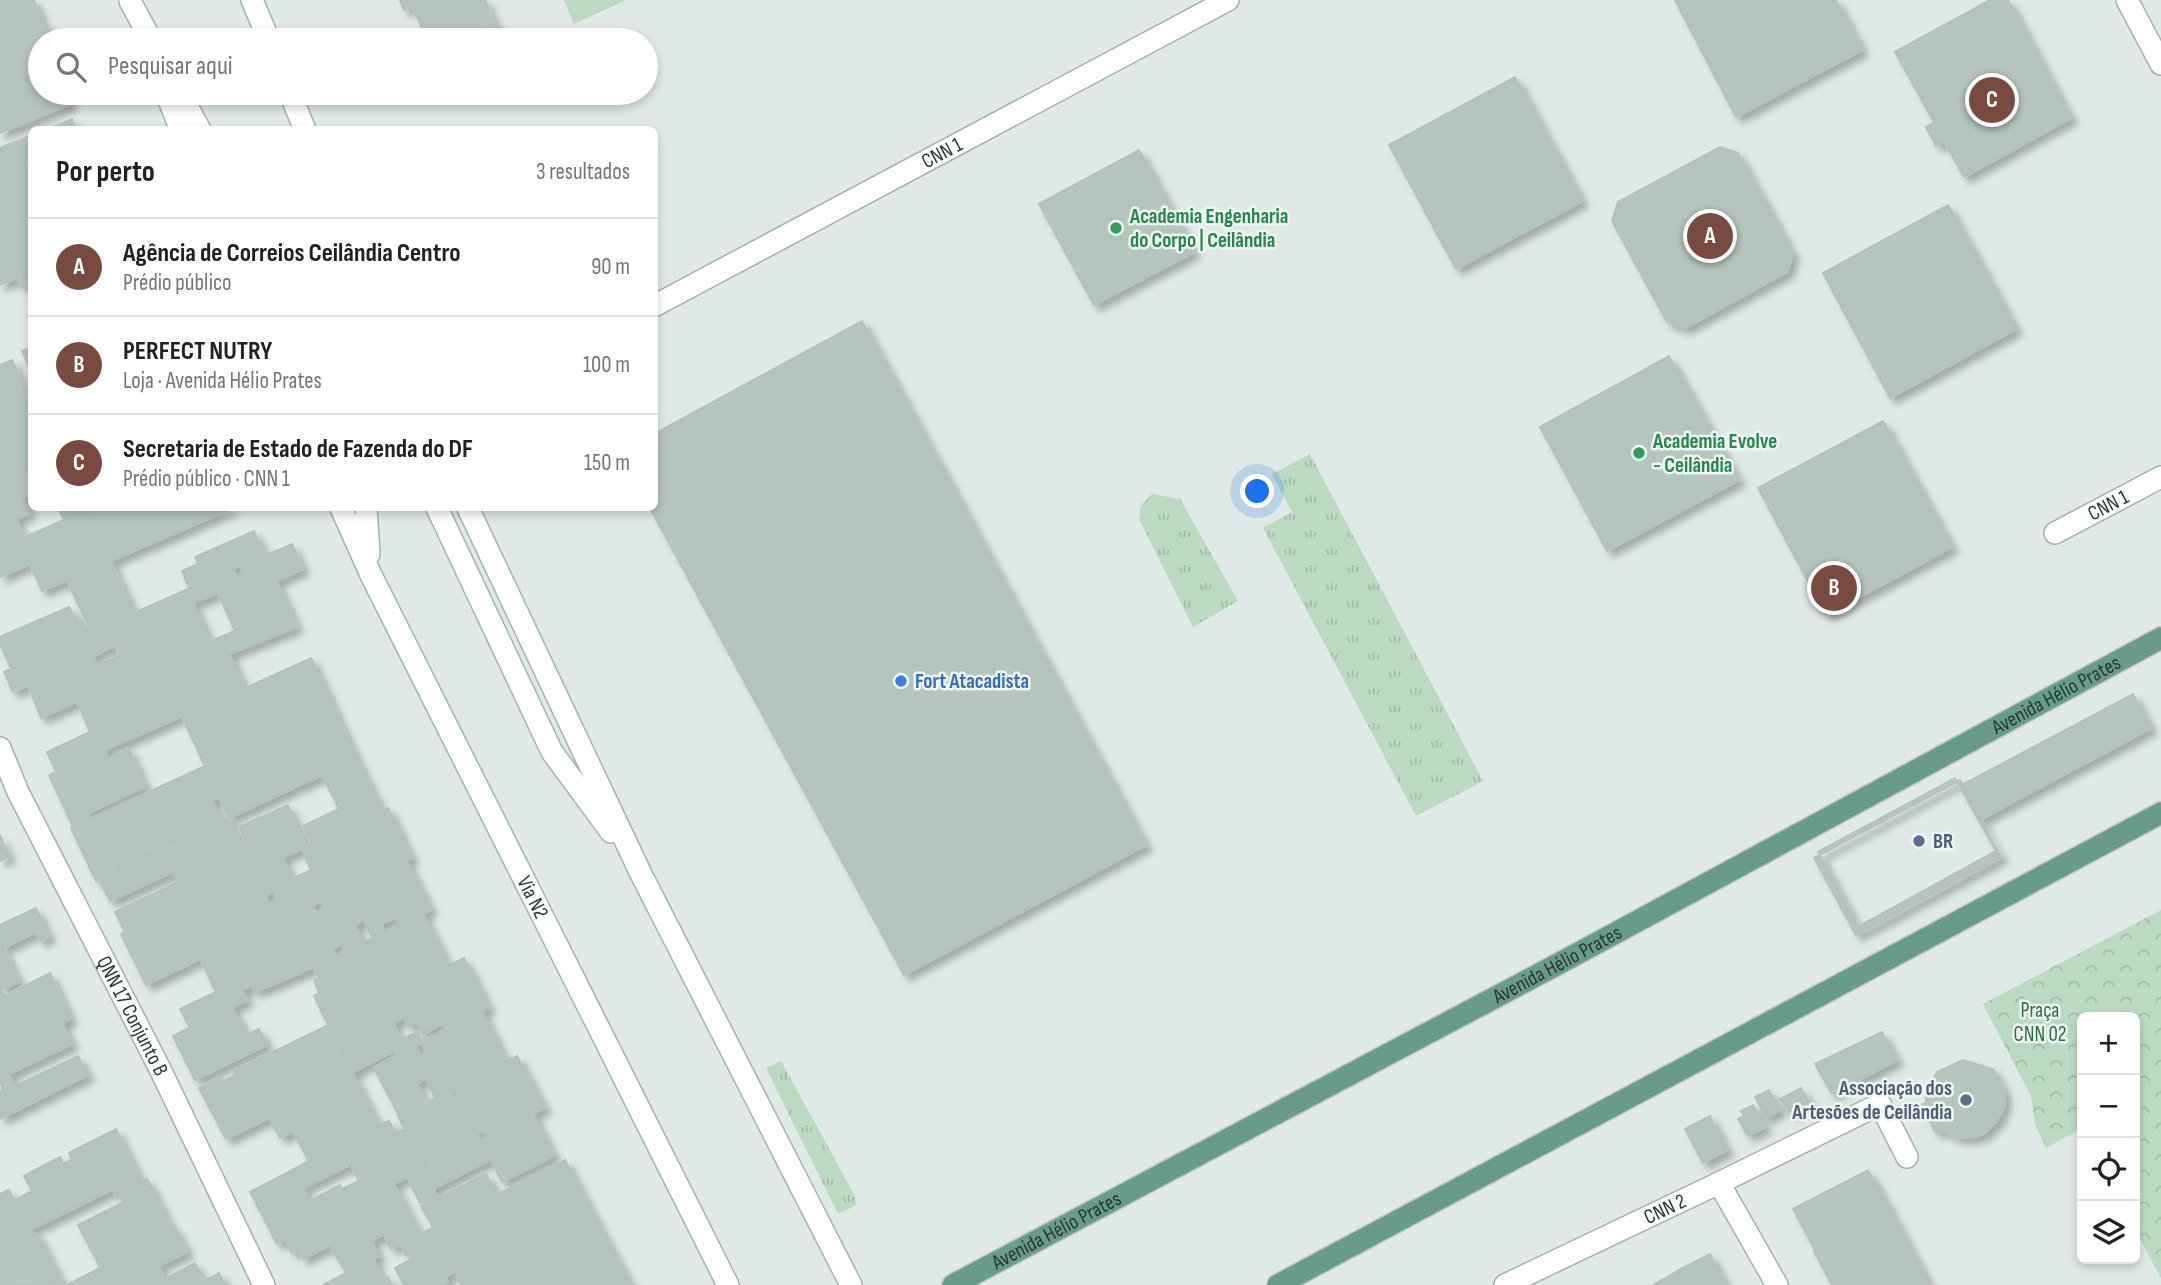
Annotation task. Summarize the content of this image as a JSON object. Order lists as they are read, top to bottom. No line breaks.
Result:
{"streets":{"main road":["CNN 1","Avenida Hélio Prates","Via N2","QNN 17 Conjunto B","CNN 2"]},"parks":["Praça CNN 02"],"places":["Academia Engenharia do Corpo | Ceilândia","Academia Evolve - Ceilândia","Fort Atacadista","BR","Associação dos Artesões de Ceilândia"],"page":{"search":"Pesquisar aqui","pins":["C","A","B"],"heading":["Por perto","3 resultados"],"list":[{"mark":"A","name":"Agência de Correios Ceilândia Centro","note":"Prédio público","value":"90 m"},{"mark":"B","name":"PERFECT NUTRY","note":"Loja · Avenida Hélio Prates","value":"100 m"},{"mark":"C","name":"Secretaria de Estado de Fazenda do DF","note":"Prédio público · CNN 1","value":"150 m"}],"map_buttons":["+","−"]}}
